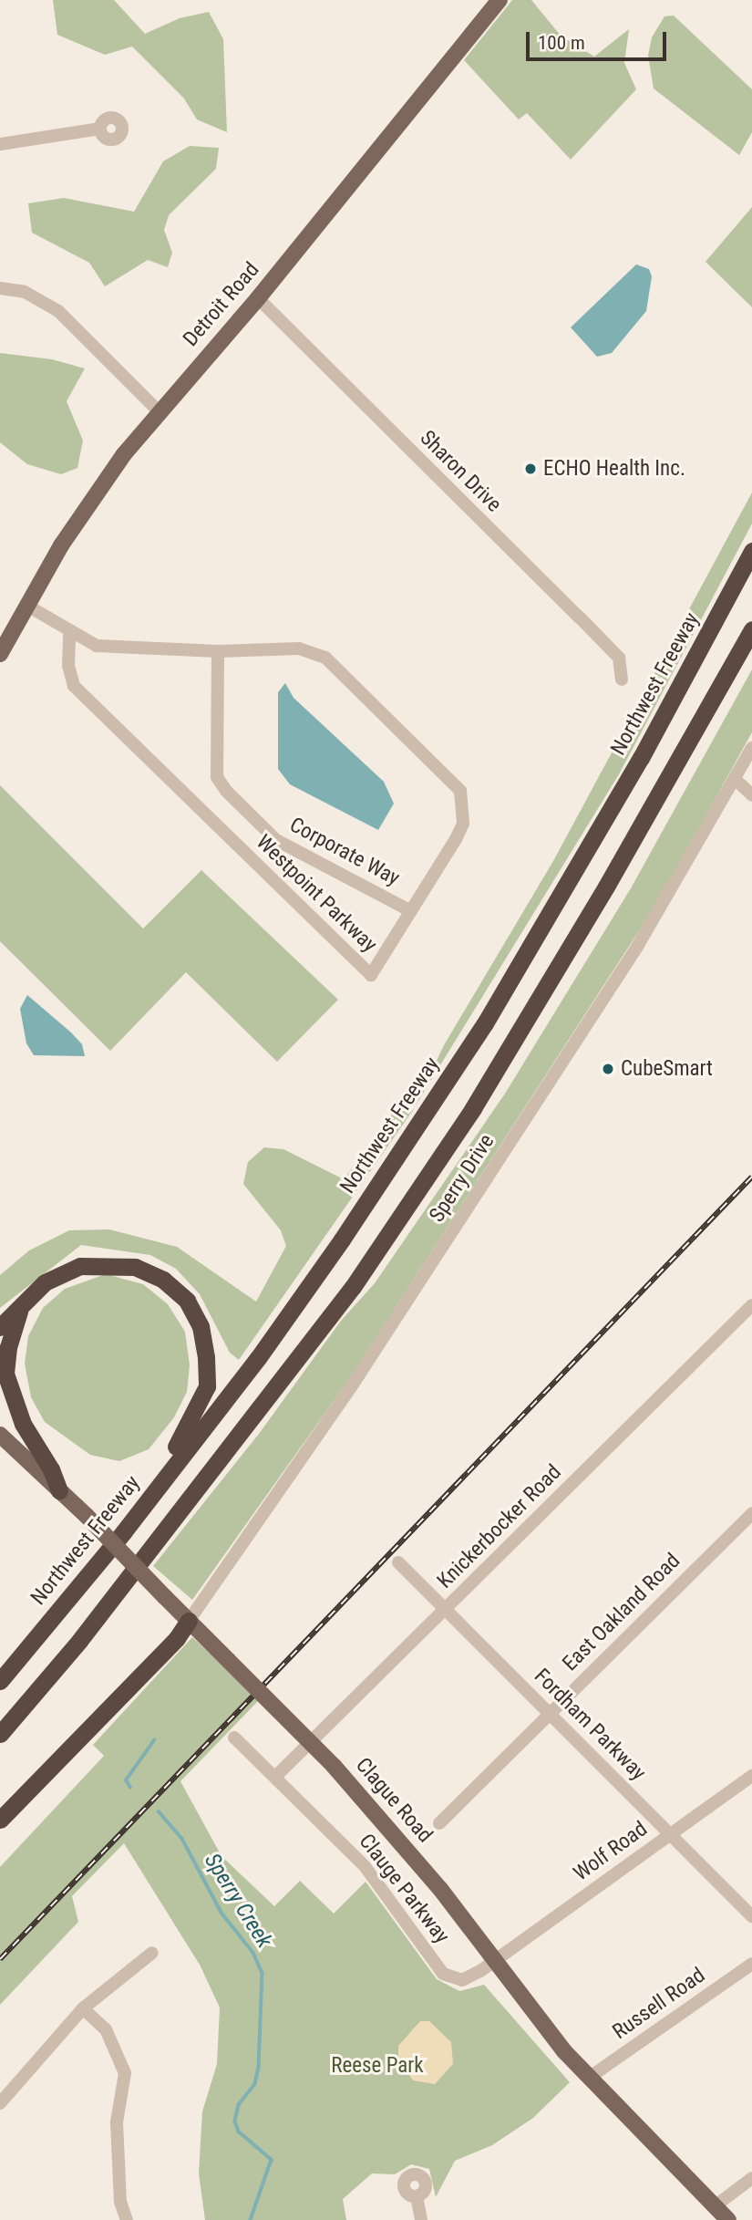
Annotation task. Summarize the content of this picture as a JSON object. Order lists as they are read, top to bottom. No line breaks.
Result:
{"streets":{"highway":["Northwest Freeway"],"main road":["Detroit Road","Clague Road"],"street":["Sharon Drive","Corporate Way","Westpoint Parkway","Sperry Drive","Knickerbocker Road","East Oakland Road","Fordham Parkway","Wolf Road","Clauge Parkway","Russell Road"]},"crossings":[["Detroit Road","Sharon Drive"],["Detroit Road","Westpoint Parkway"],["Corporate Way","Westpoint Parkway"],["Sperry Drive","Clague Road"],["Knickerbocker Road","Fordham Parkway"],["Knickerbocker Road","Clauge Parkway"],["East Oakland Road","Fordham Parkway"],["Fordham Parkway","Wolf Road"],["Clague Road","Wolf Road"],["Clague Road","Clauge Parkway"],["Clague Road","Russell Road"],["Wolf Road","Clauge Parkway"]],"water":["Sperry Creek"],"parks":["Reese Park"],"places":["ECHO Health Inc.","CubeSmart"],"scale_bar":"100 m"}
